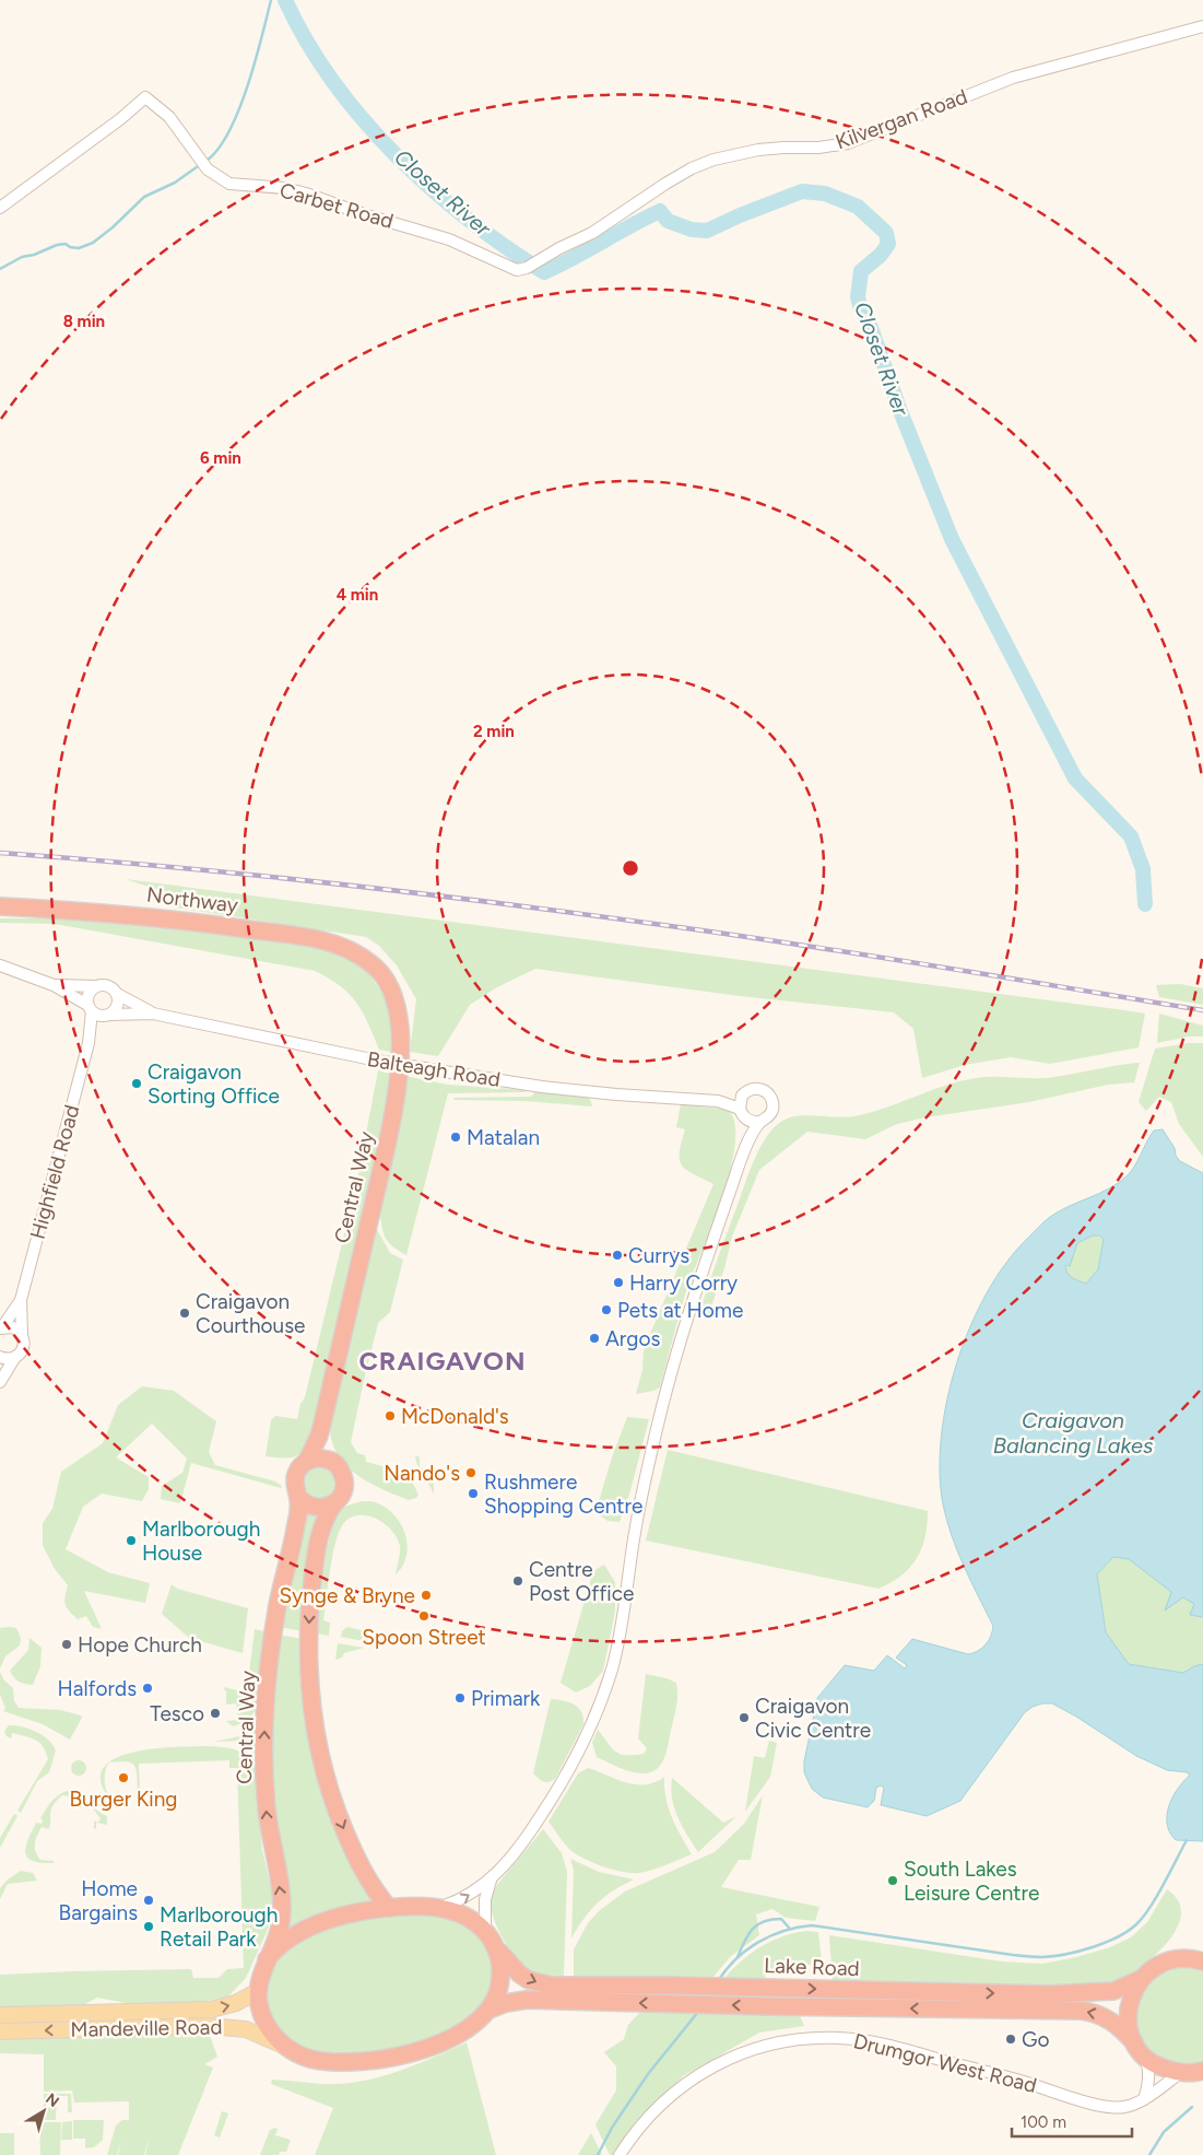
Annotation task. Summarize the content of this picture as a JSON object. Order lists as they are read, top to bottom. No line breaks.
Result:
{"streets":{"highway":["Northway","Central Way","Lake Road"],"main road":["Mandeville Road"],"street":["Kilvergan Road","Carbet Road","Balteagh Road","Highfield Road","Drumgor West Road"]},"crossings":[["Kilvergan Road","Carbet Road"],["Northway","Central Way"],["Balteagh Road","Highfield Road"],["Central Way","Lake Road"],["Central Way","Mandeville Road"]],"districts":["CRAIGAVON"],"water":["Closet River","Craigavon Balancing Lakes"],"places":["Craigavon Sorting Office","Matalan","Currys","Harry Corry","Pets at Home","Craigavon Courthouse","Argos","McDonald's","Nando's","Rushmere Shopping Centre","Marlborough House","Centre Post Office","Synge & Bryne","Spoon Street","Hope Church","Halfords","Primark","Tesco","Craigavon Civic Centre","Burger King","South Lakes Leisure Centre","Home Bargains","Marlborough Retail Park","Go"],"scale_bar":"100 m","north":"top right","rings":["8 min","6 min","4 min","2 min"]}
